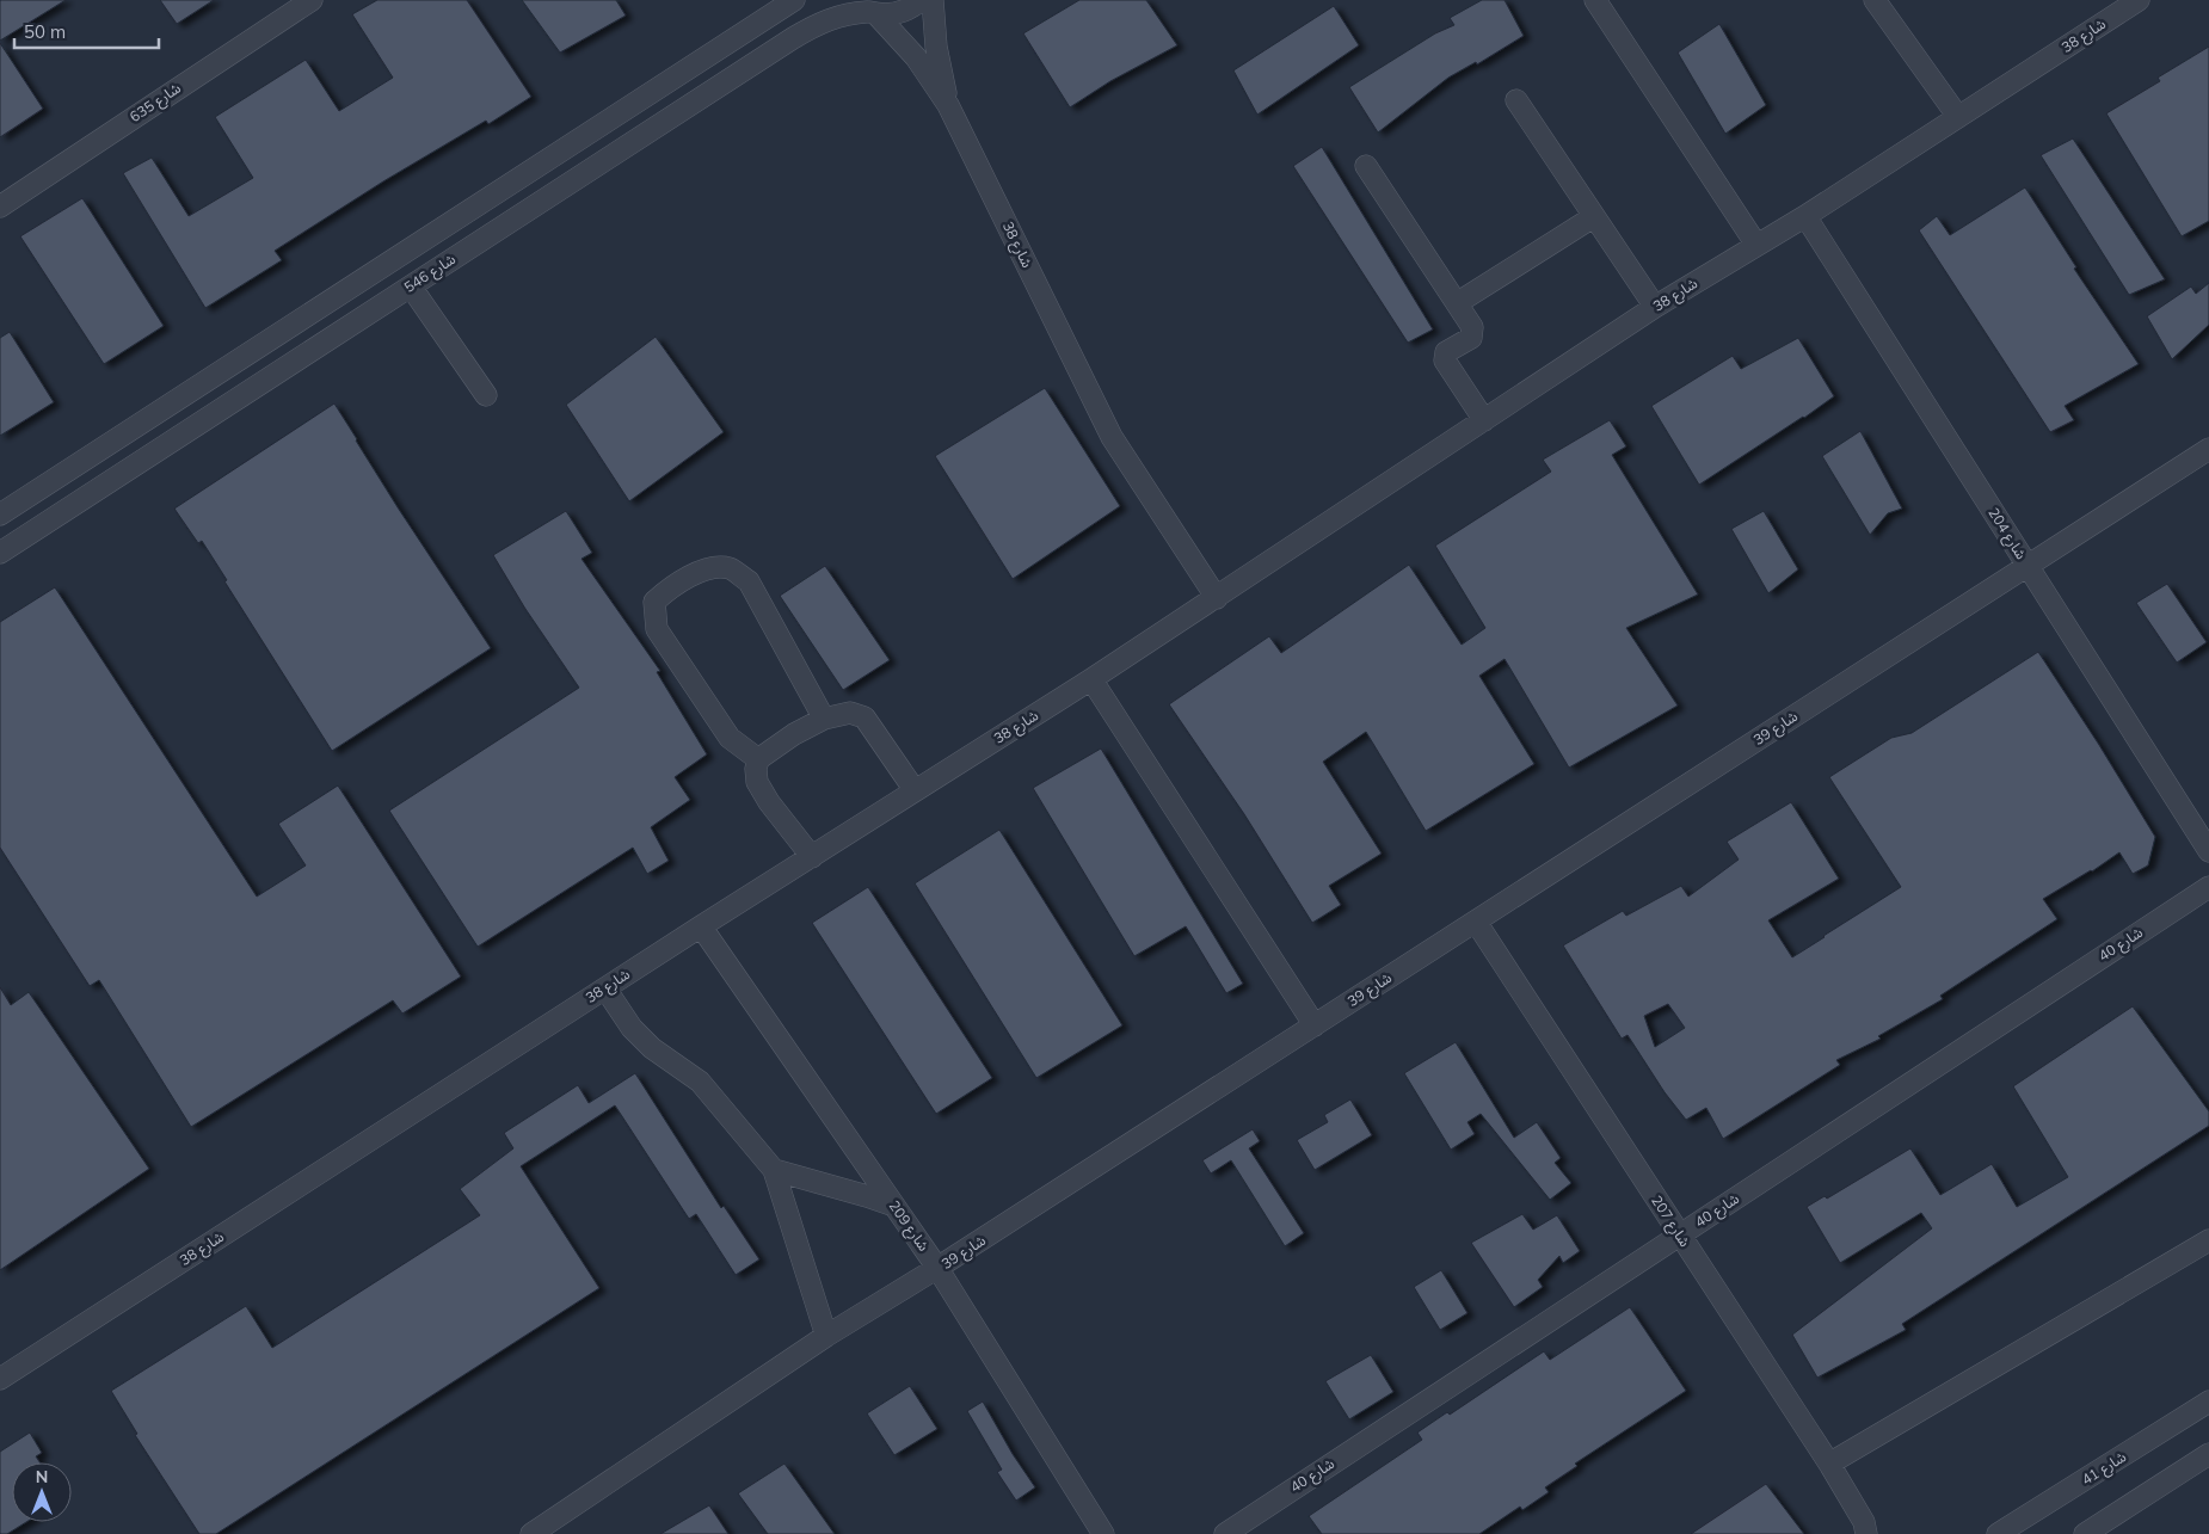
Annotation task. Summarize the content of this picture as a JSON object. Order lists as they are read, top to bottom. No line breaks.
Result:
{"streets":{"street":["شارع 38","شارع 635","شارع 546","شارع 204","شارع 39","شارع 40","شارع 207","شارع 209","شارع 41"]},"crossings":[["شارع 38","شارع 546"],["شارع 38","شارع 204"],["شارع 38","شارع 209"],["شارع 204","شارع 39"],["شارع 39","شارع 207"],["شارع 39","شارع 209"],["شارع 40","شارع 207"]],"scale_bar":"50 m","north":"top"}
